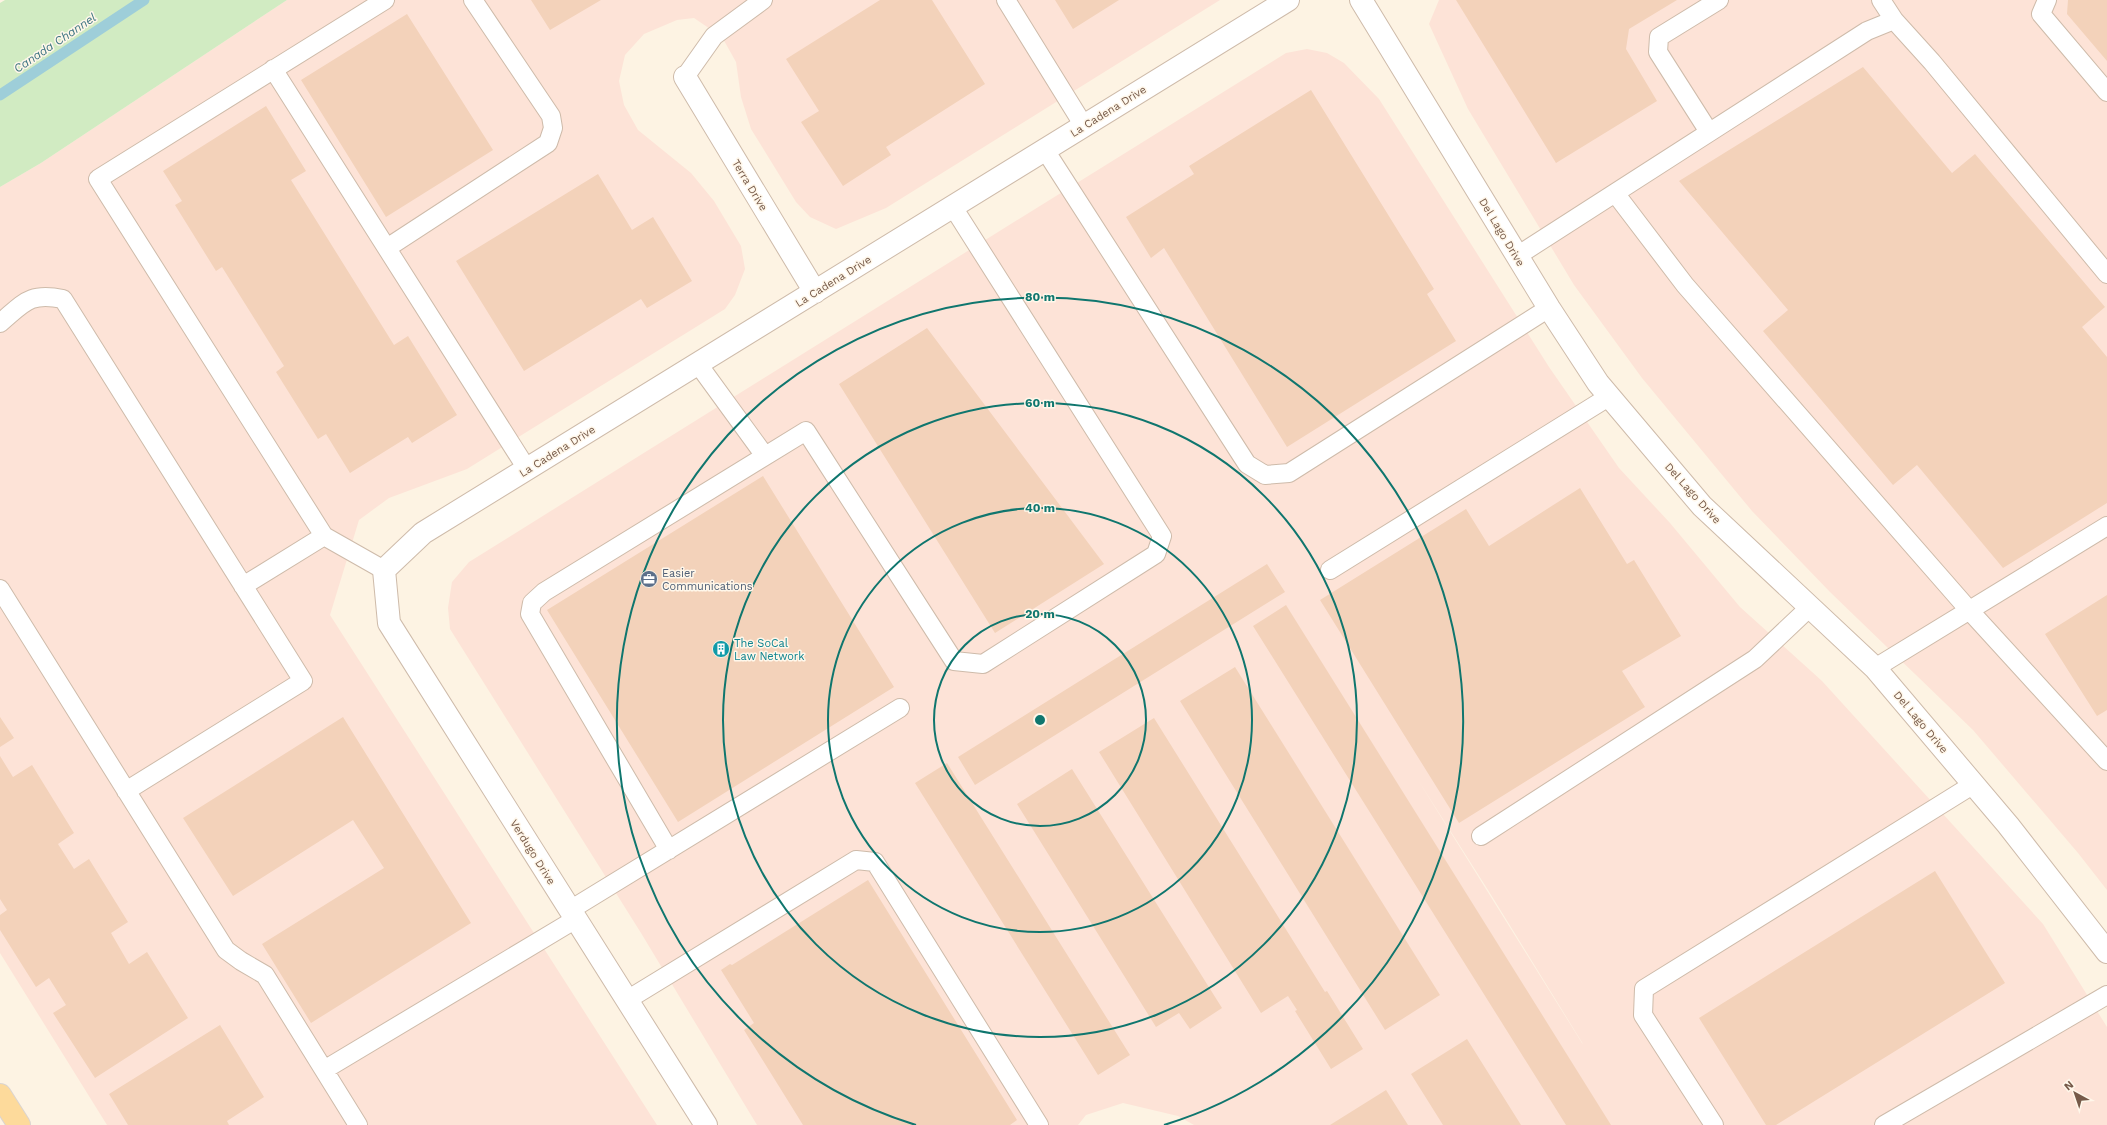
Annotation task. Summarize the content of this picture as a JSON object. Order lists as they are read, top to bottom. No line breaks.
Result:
{"streets":{"street":["La Cadena Drive","Terra Drive","Del Lago Drive","Verdugo Drive"]},"crossings":[["La Cadena Drive","Terra Drive"],["La Cadena Drive","Verdugo Drive"]],"water":["Canada Channel"],"places":{"office":["Easier Communications"],"building":["The SoCal Law Network"]},"north":"top left","rings":["80 m","60 m","40 m","20 m"]}
